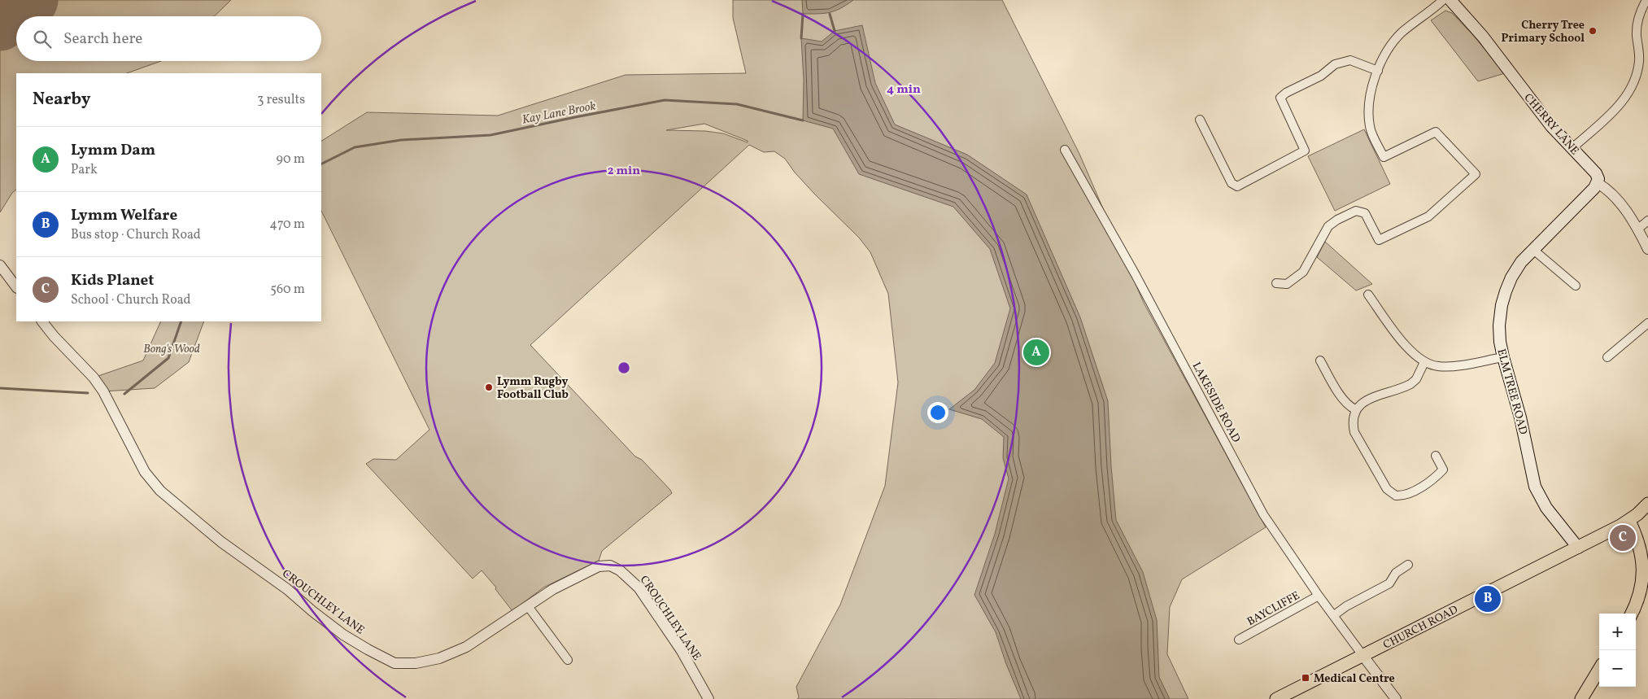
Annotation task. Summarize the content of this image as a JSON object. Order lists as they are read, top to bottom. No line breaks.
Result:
{"streets":{"main road":["CHERRY LANE","ELM TREE ROAD","CHURCH ROAD"],"street":["LAKESIDE ROAD","CROUCHLEY LANE","BAYCLIFFE"]},"crossings":[["CHERRY LANE","ELM TREE ROAD"],["ELM TREE ROAD","CHURCH ROAD"],["LAKESIDE ROAD","BAYCLIFFE"],["LAKESIDE ROAD","CHURCH ROAD"]],"water":["Kay Lane Brook"],"parks":["Bong's Wood"],"places":{"other":["Cherry Tree Primary School","Lymm Rugby Football Club"],"transit":["Medical Centre"]},"page":{"search":"Search here","heading":["Nearby","3 results"],"list":[{"mark":"A","name":"Lymm Dam","note":"Park","value":"90 m"},{"mark":"B","name":"Lymm Welfare","note":"Bus stop · Church Road","value":"470 m"},{"mark":"C","name":"Kids Planet","note":"School · Church Road","value":"560 m"}],"pins":["A","C","B"],"map_buttons":["+","−"]},"rings":["4 min","2 min"]}
